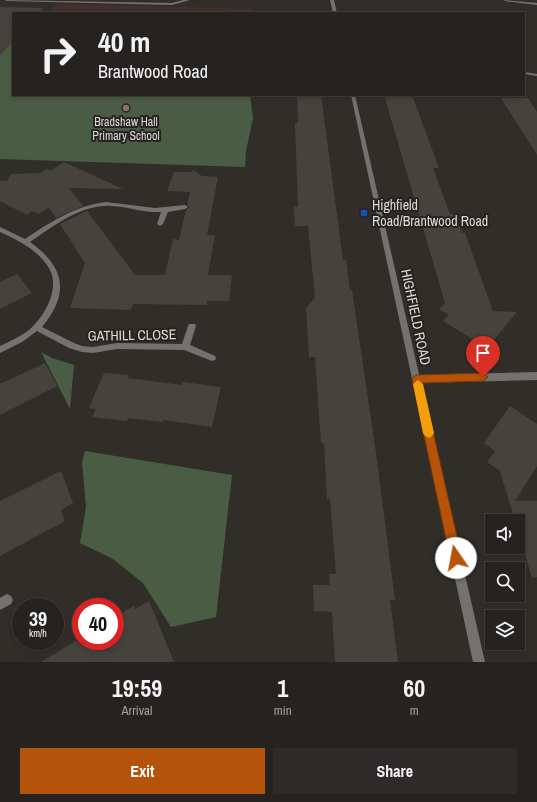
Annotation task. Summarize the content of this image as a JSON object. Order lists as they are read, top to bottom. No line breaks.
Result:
{"streets":{"street":["HIGHFIELD ROAD","GATHILL CLOSE"]},"places":{"other":["Bradshaw Hall Primary School"],"transit":["Highfield Road/Brantwood Road"]},"page":{"turn":["40 m","Brantwood Road"],"speed":"39 km/h","limit":"40","eta":["19:59","Arrival","1","min","60","m"],"buttons":["Exit","Share"]}}
